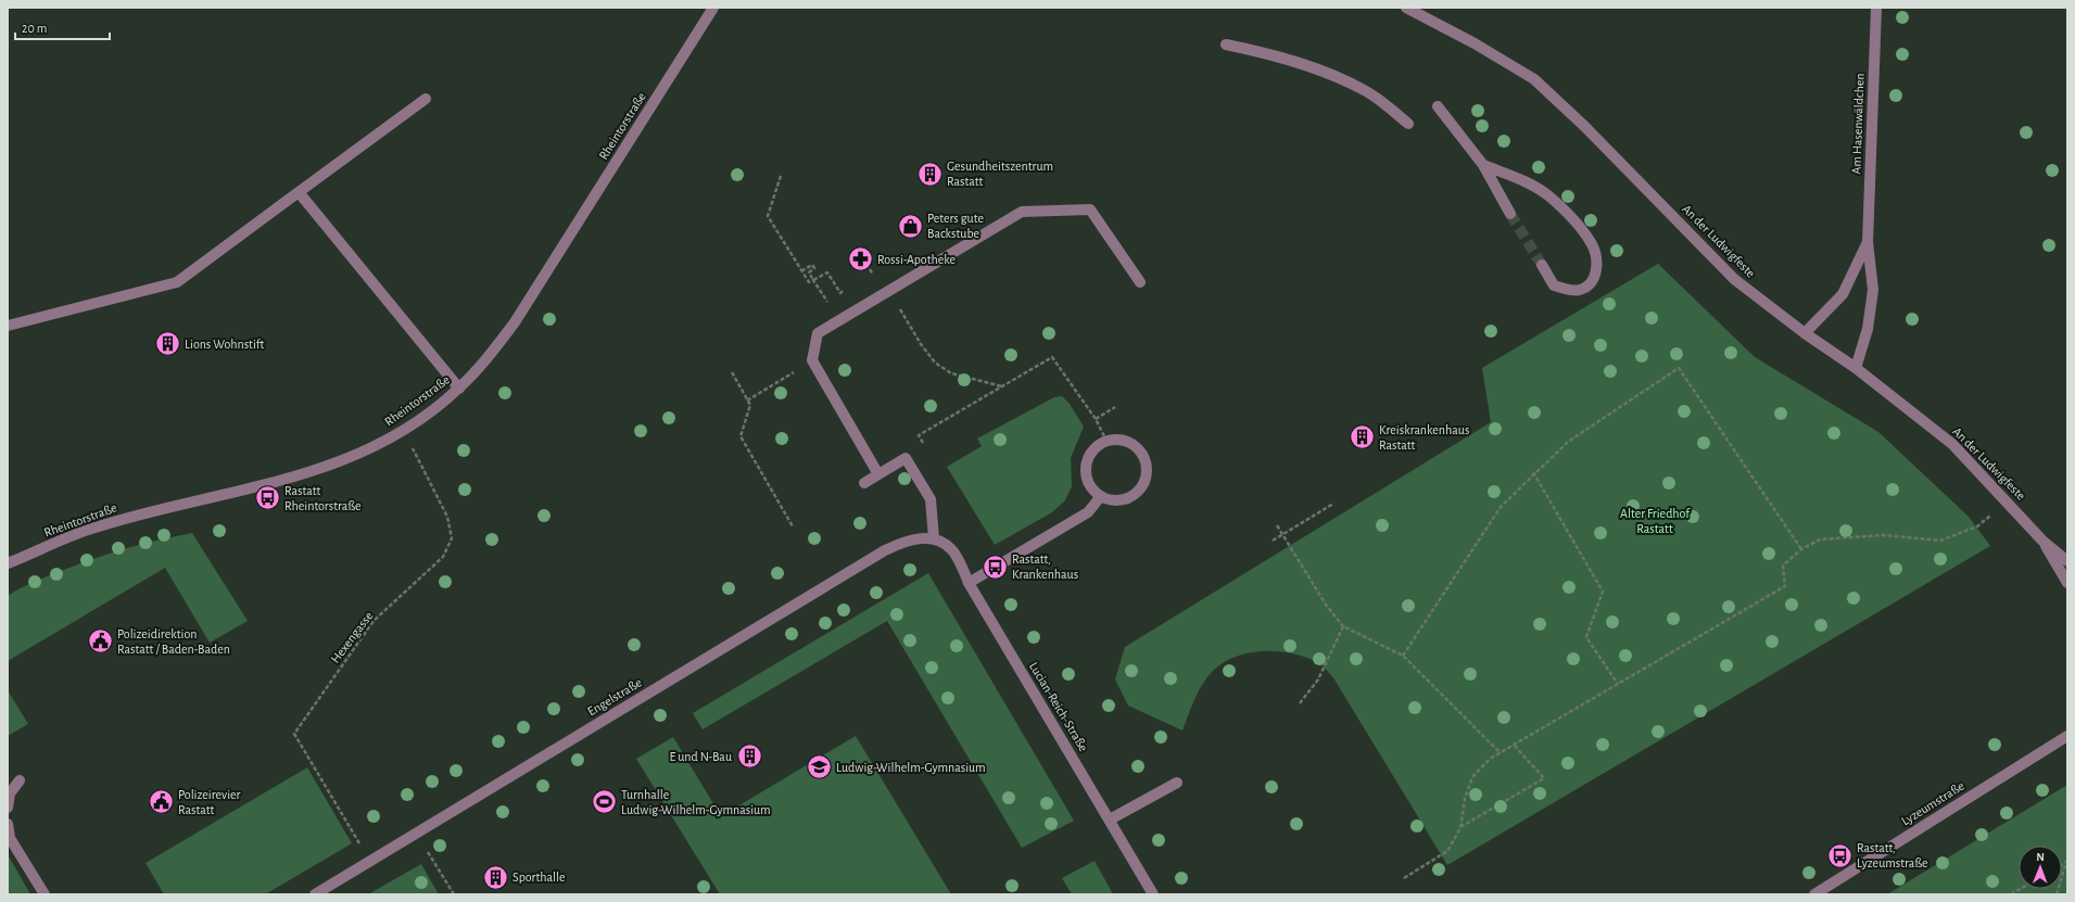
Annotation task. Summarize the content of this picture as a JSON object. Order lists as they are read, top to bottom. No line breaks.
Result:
{"streets":{"street":["Am Hasenwäldchen","Rheintorstraße","An der Ludwigfeste","Engelstraße","Lucian-Reich-Straße","Lyzeumstraße"],"path":["Hexengasse"]},"crossings":[["Am Hasenwäldchen","An der Ludwigfeste"],["Rheintorstraße","Hexengasse"],["Hexengasse","Engelstraße"],["Engelstraße","Lucian-Reich-Straße"]],"parks":["Alter Friedhof Rastatt"],"places":{"building":["Gesundheitszentrum Rastatt","Lions Wohnstift","Kreiskrankenhaus Rastatt","E und N-Bau","Sporthalle"],"shop":["Peters gute Backstube"],"pharmacy":["Rossi-Apotheke"],"bus stop":["Rastatt Rheintorstraße","Rastatt, Krankenhaus","Rastatt, Lyzeumstraße"],"public building":["Polizeidirektion Rastatt / Baden-Baden","Polizeirevier Rastatt"],"school or university":["Ludwig-Wilhelm-Gymnasium"],"sports":["Turnhalle Ludwig-Wilhelm-Gymnasium"]},"scale_bar":"20 m","north":"top"}
